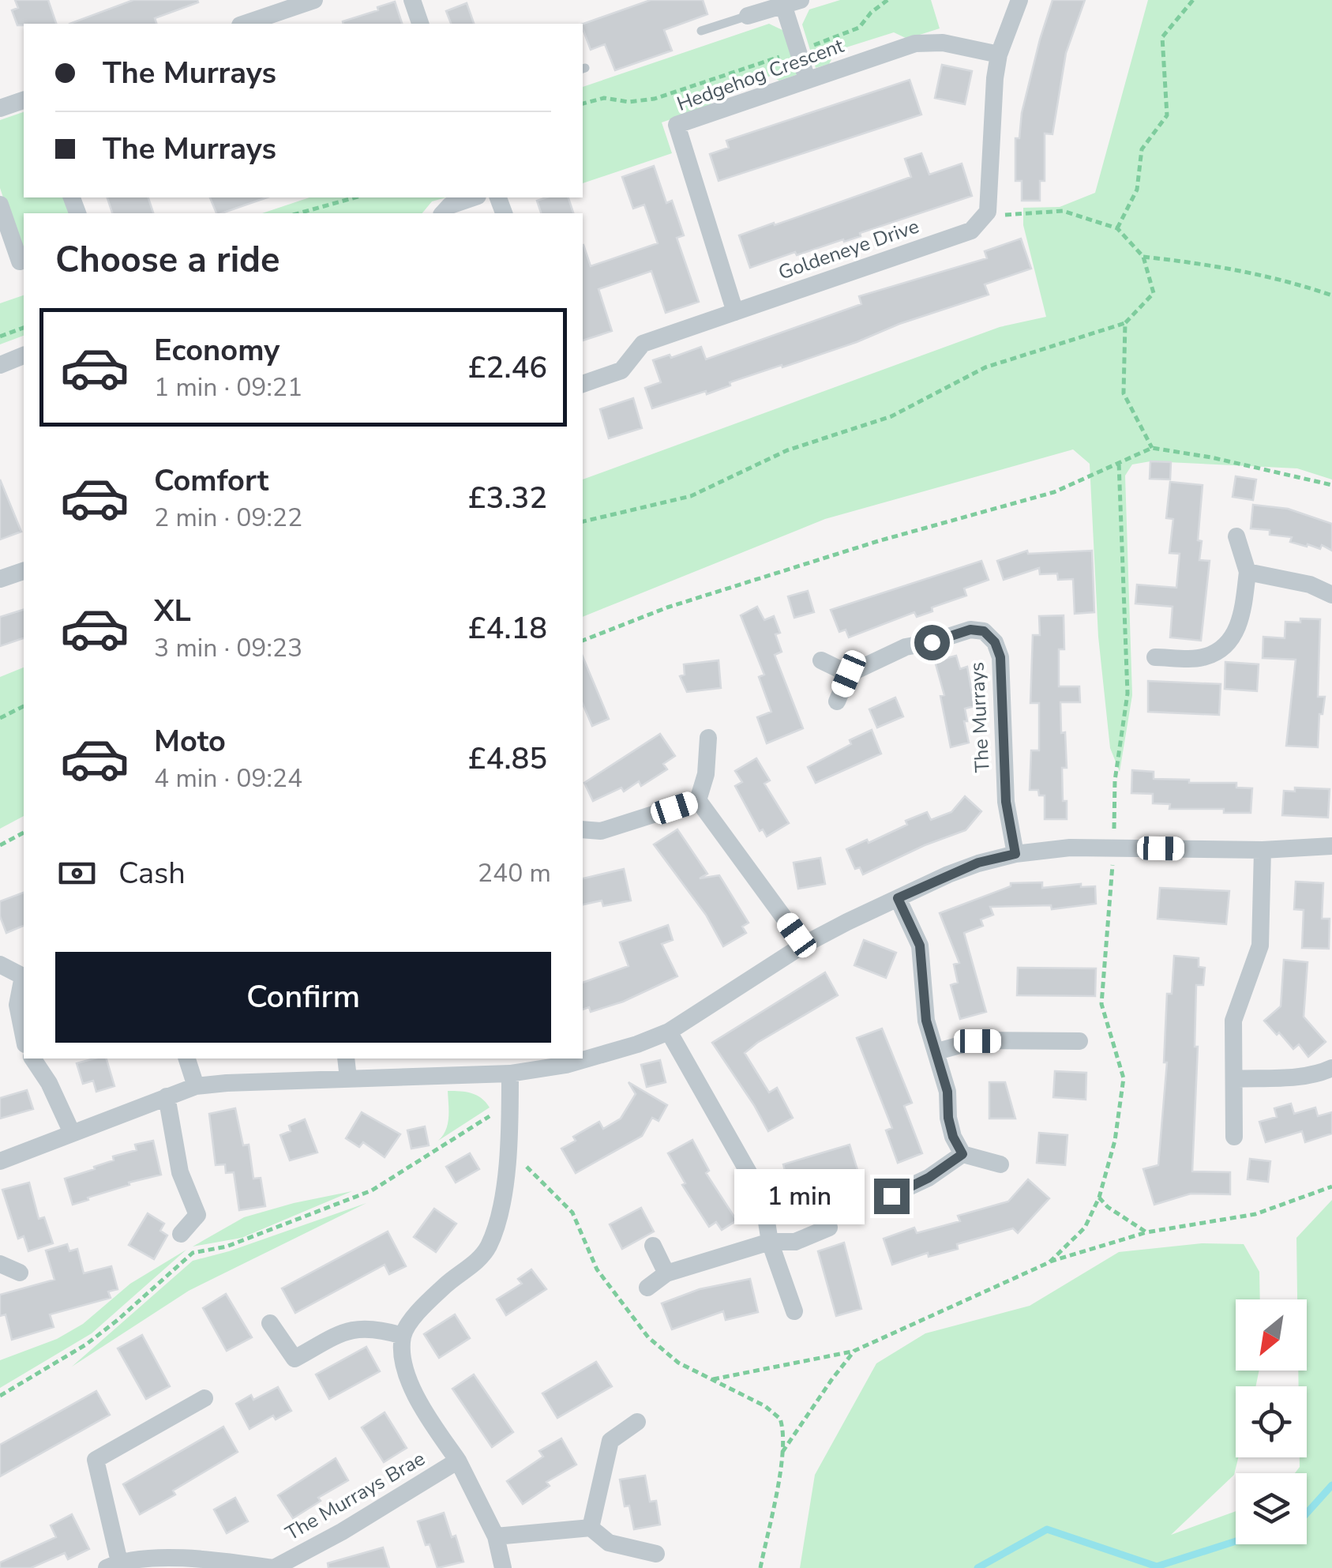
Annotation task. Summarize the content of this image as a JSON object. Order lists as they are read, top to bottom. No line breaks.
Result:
{"streets":{"street":["Hedgehog Crescent","Goldeneye Drive","The Murrays","The Murrays Brae"]},"crossings":[["Hedgehog Crescent","Goldeneye Drive"]],"north":"bottom left","page":{"banner":["The Murrays","The Murrays"],"heading":"Choose a ride","list":[{"name":"Economy","note":"1 min · 09:21","value":"£2.46"},{"name":"Comfort","note":"2 min · 09:22","value":"£3.32"},{"name":"XL","note":"3 min · 09:23","value":"£4.18"},{"name":"Moto","note":"4 min · 09:24","value":"£4.85"}],"pay":["Cash","240 m"],"buttons":"Confirm","bubble":"1 min"}}
